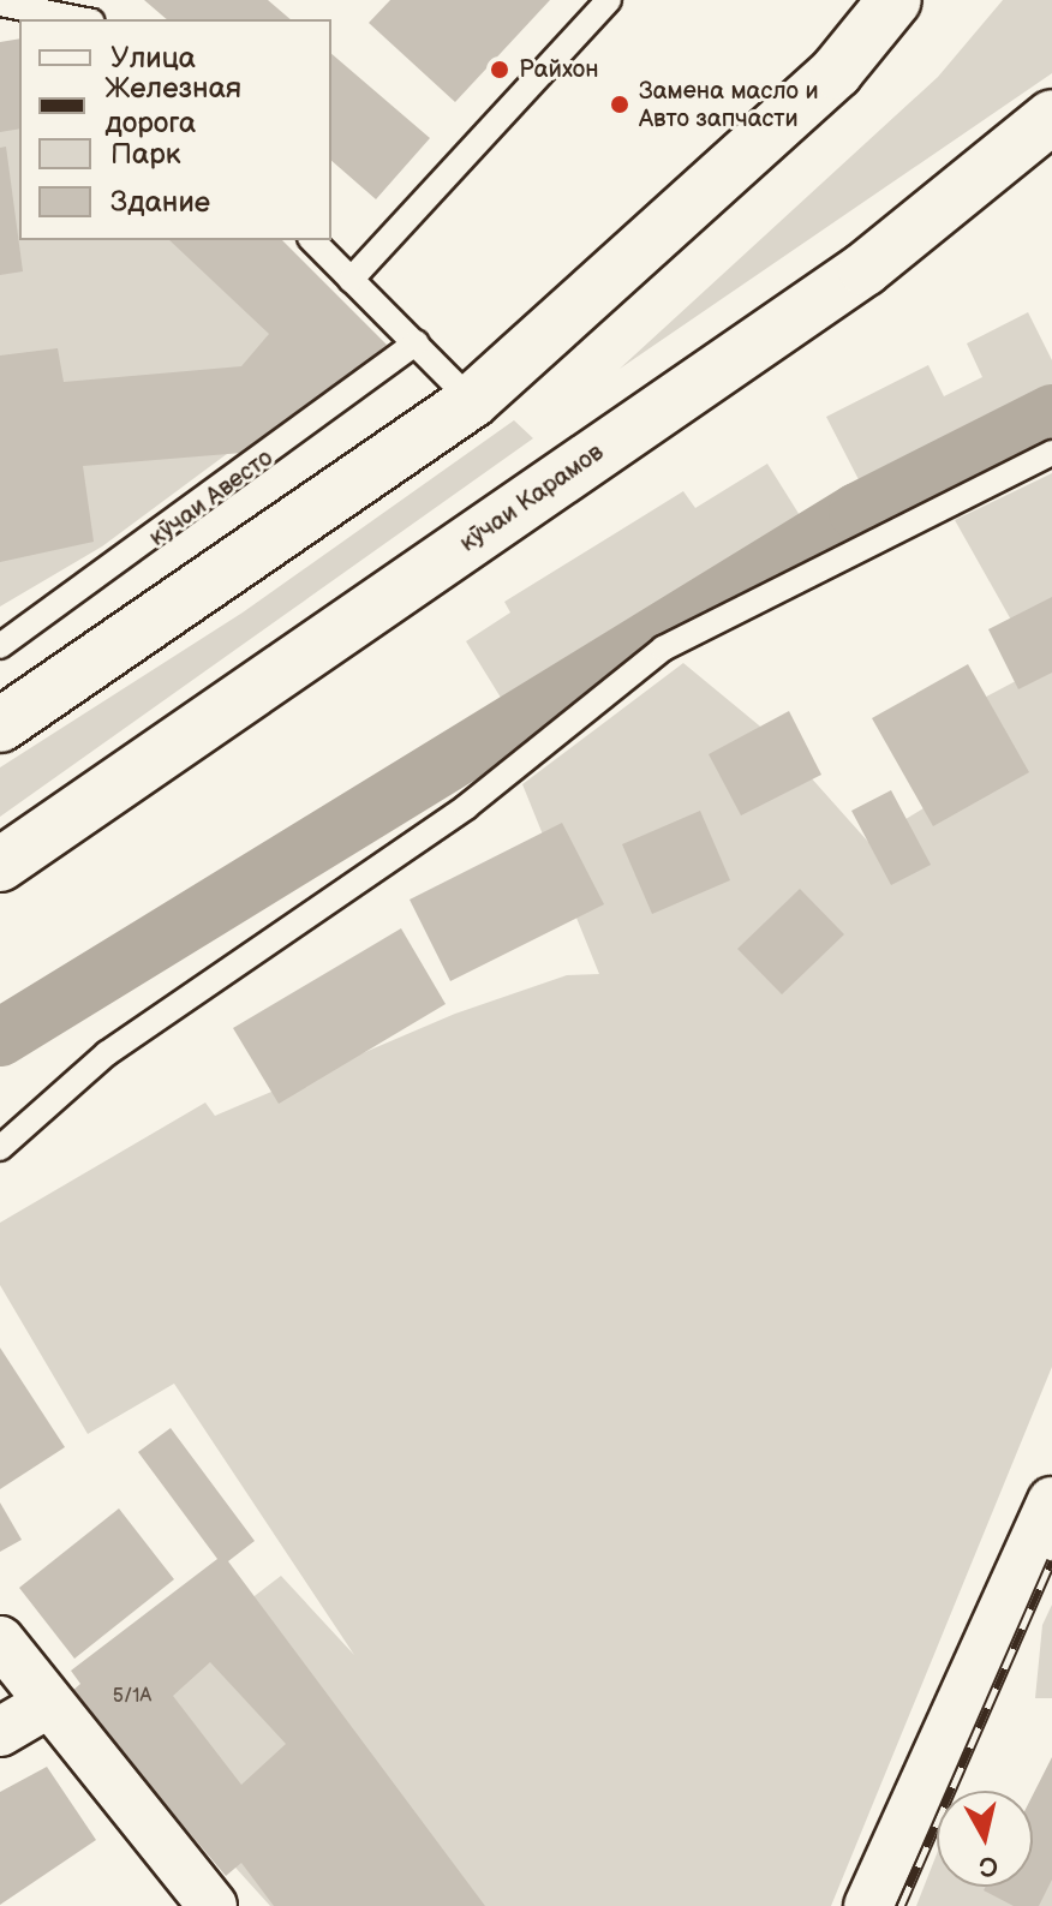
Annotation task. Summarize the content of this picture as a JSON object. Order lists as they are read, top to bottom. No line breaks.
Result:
{"streets":{"main road":["кӯчаи Карамов"],"lane":["кӯчаи Авесто"]},"places":["Райхон","Замена масло и Авто запчасти"],"house_numbers":["5/1А"],"legend":["Улица","Железная дорога","Парк","Здание"],"north":"bottom"}
